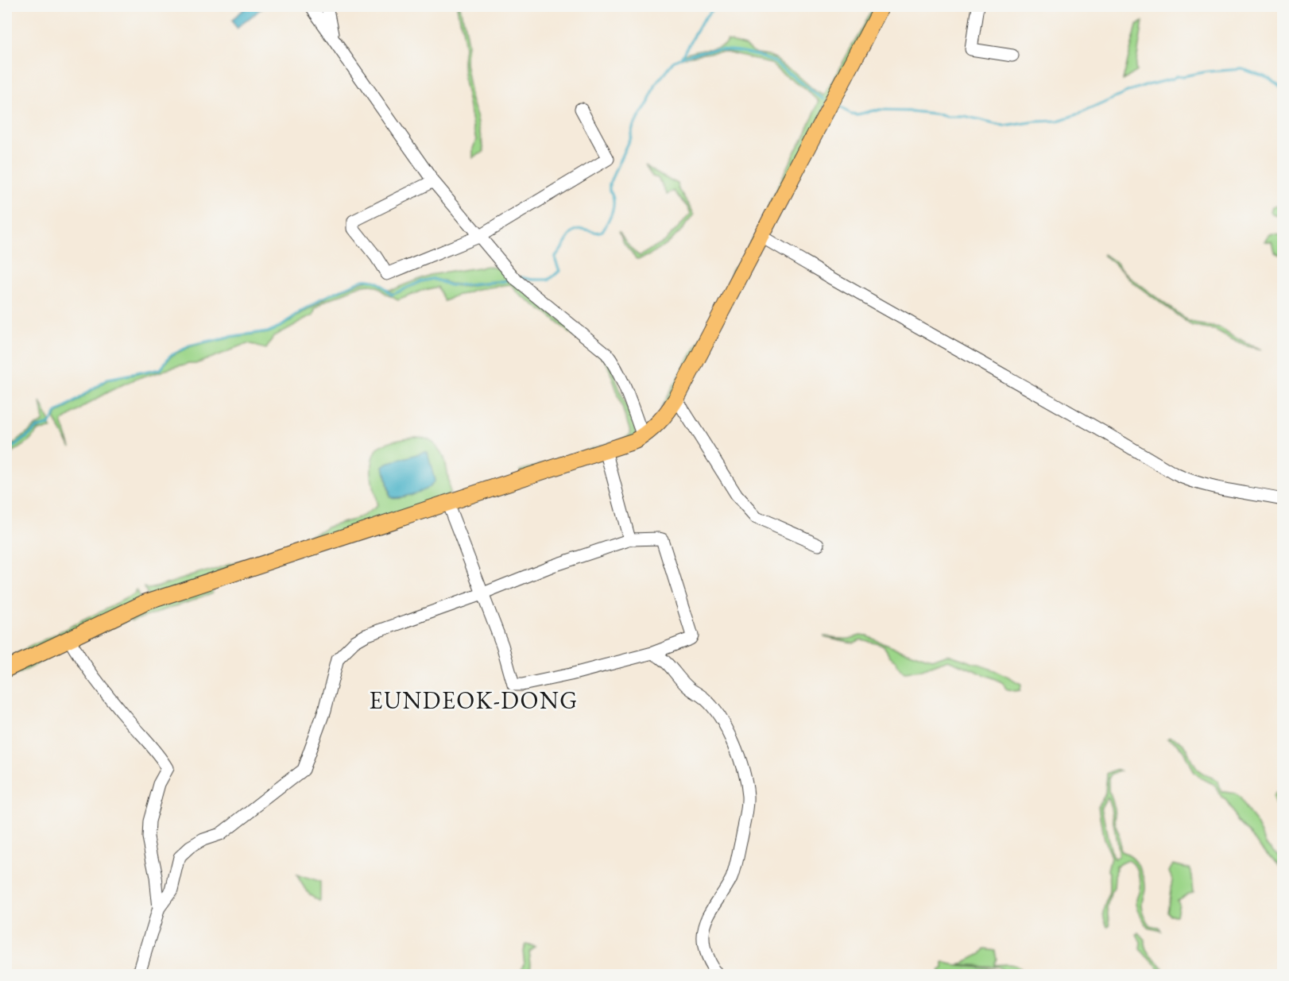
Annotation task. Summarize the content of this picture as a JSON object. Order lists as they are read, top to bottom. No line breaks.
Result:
{"districts":["EUNDEOK-DONG"]}
